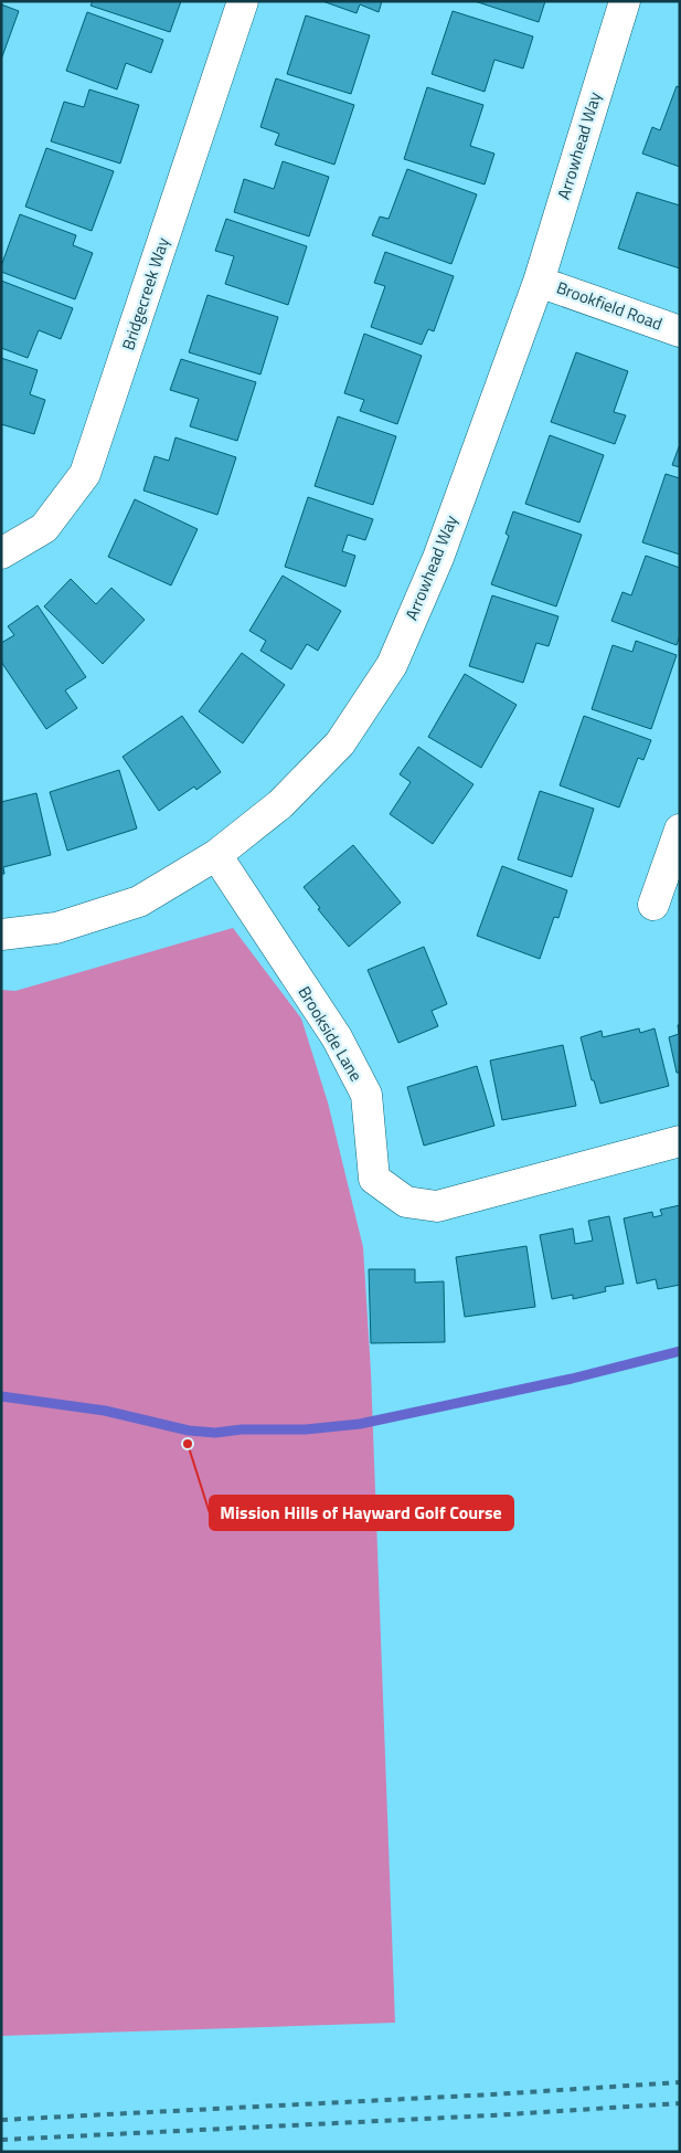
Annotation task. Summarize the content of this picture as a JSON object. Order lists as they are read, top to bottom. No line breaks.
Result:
{"streets":{"street":["Arrowhead Way","Bridgecreek Way","Brookfield Road","Brookside Lane"]},"crossings":[["Arrowhead Way","Brookfield Road"],["Arrowhead Way","Brookside Lane"]],"places":["Mission Hills of Hayward Golf Course"]}
